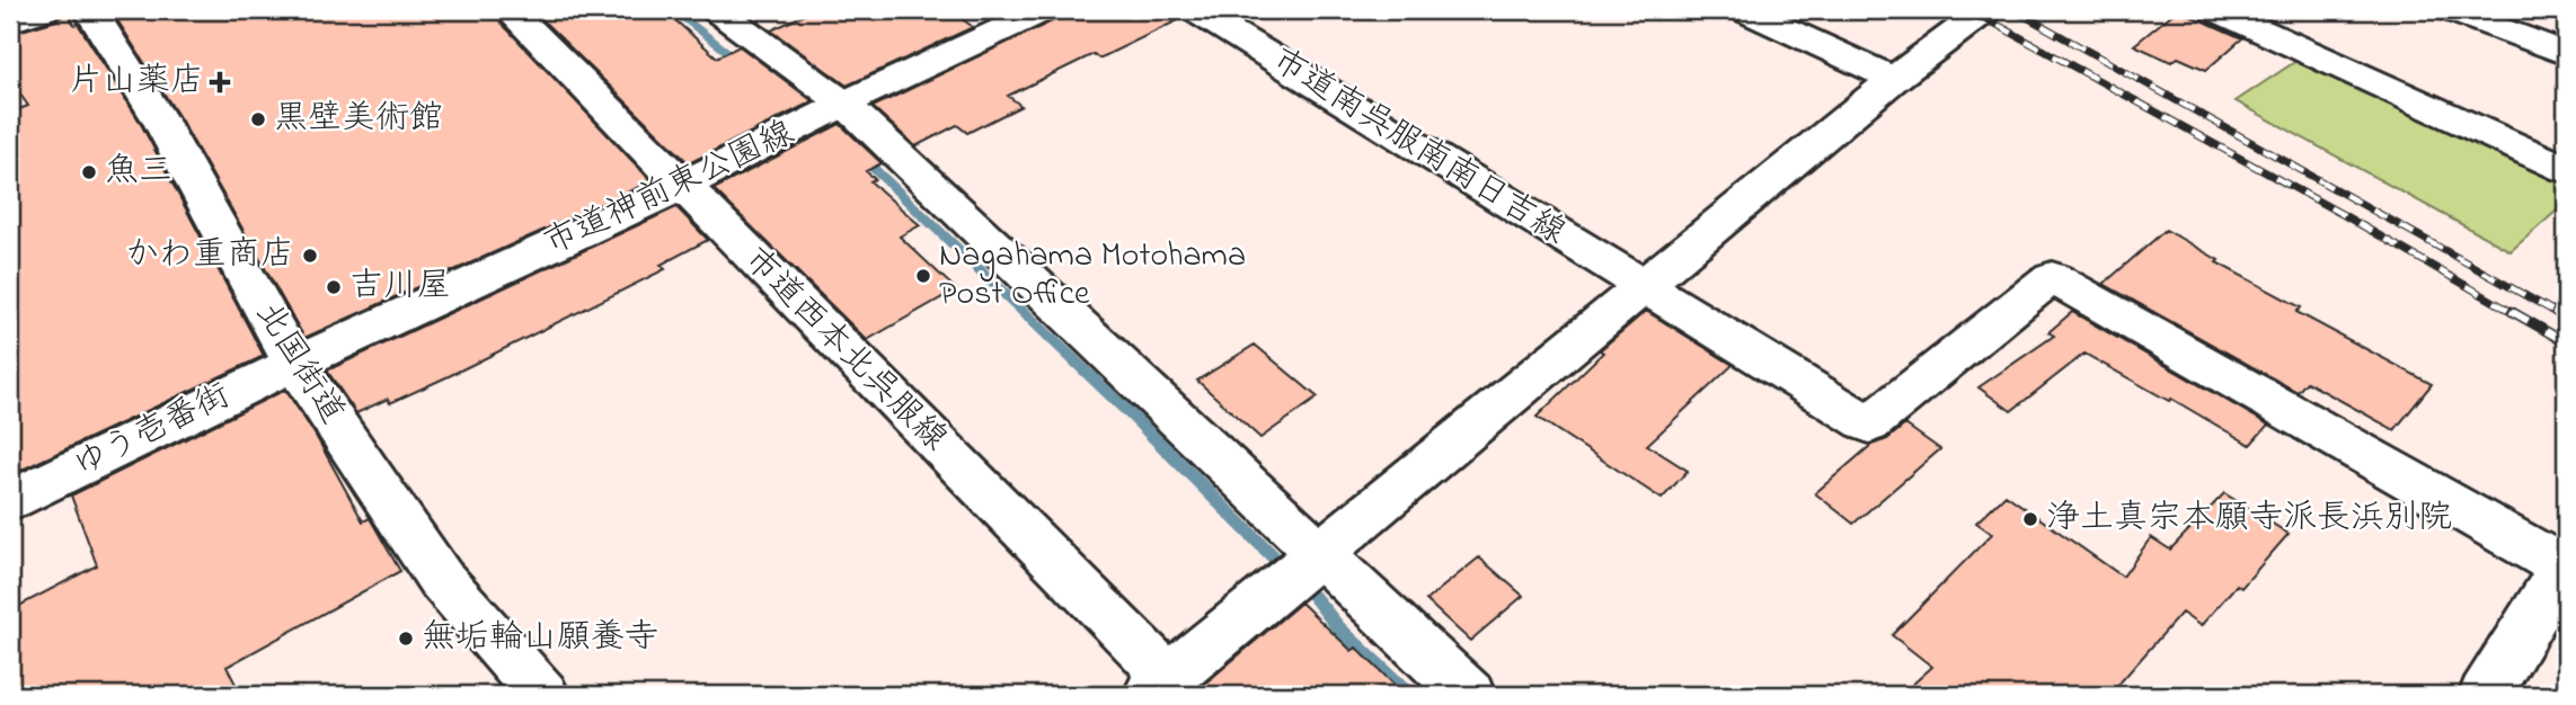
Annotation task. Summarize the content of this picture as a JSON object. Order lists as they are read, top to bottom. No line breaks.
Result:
{"streets":{"street":["市道南呉服南南日吉線","市道神前東公園線","市道西本北呉服線","北国街道","ゆう壱番街"]},"crossings":[["市道神前東公園線","市道西本北呉服線"],["市道神前東公園線","北国街道"],["市道神前東公園線","ゆう壱番街"],["北国街道","ゆう壱番街"]],"places":{"health":["片山薬店"],"other":["黒壁美術館","魚三","かわ重商店","Nagahama Motohama Post Office","吉川屋","浄土真宗本願寺派長浜別院","無垢輪山願養寺"]}}
